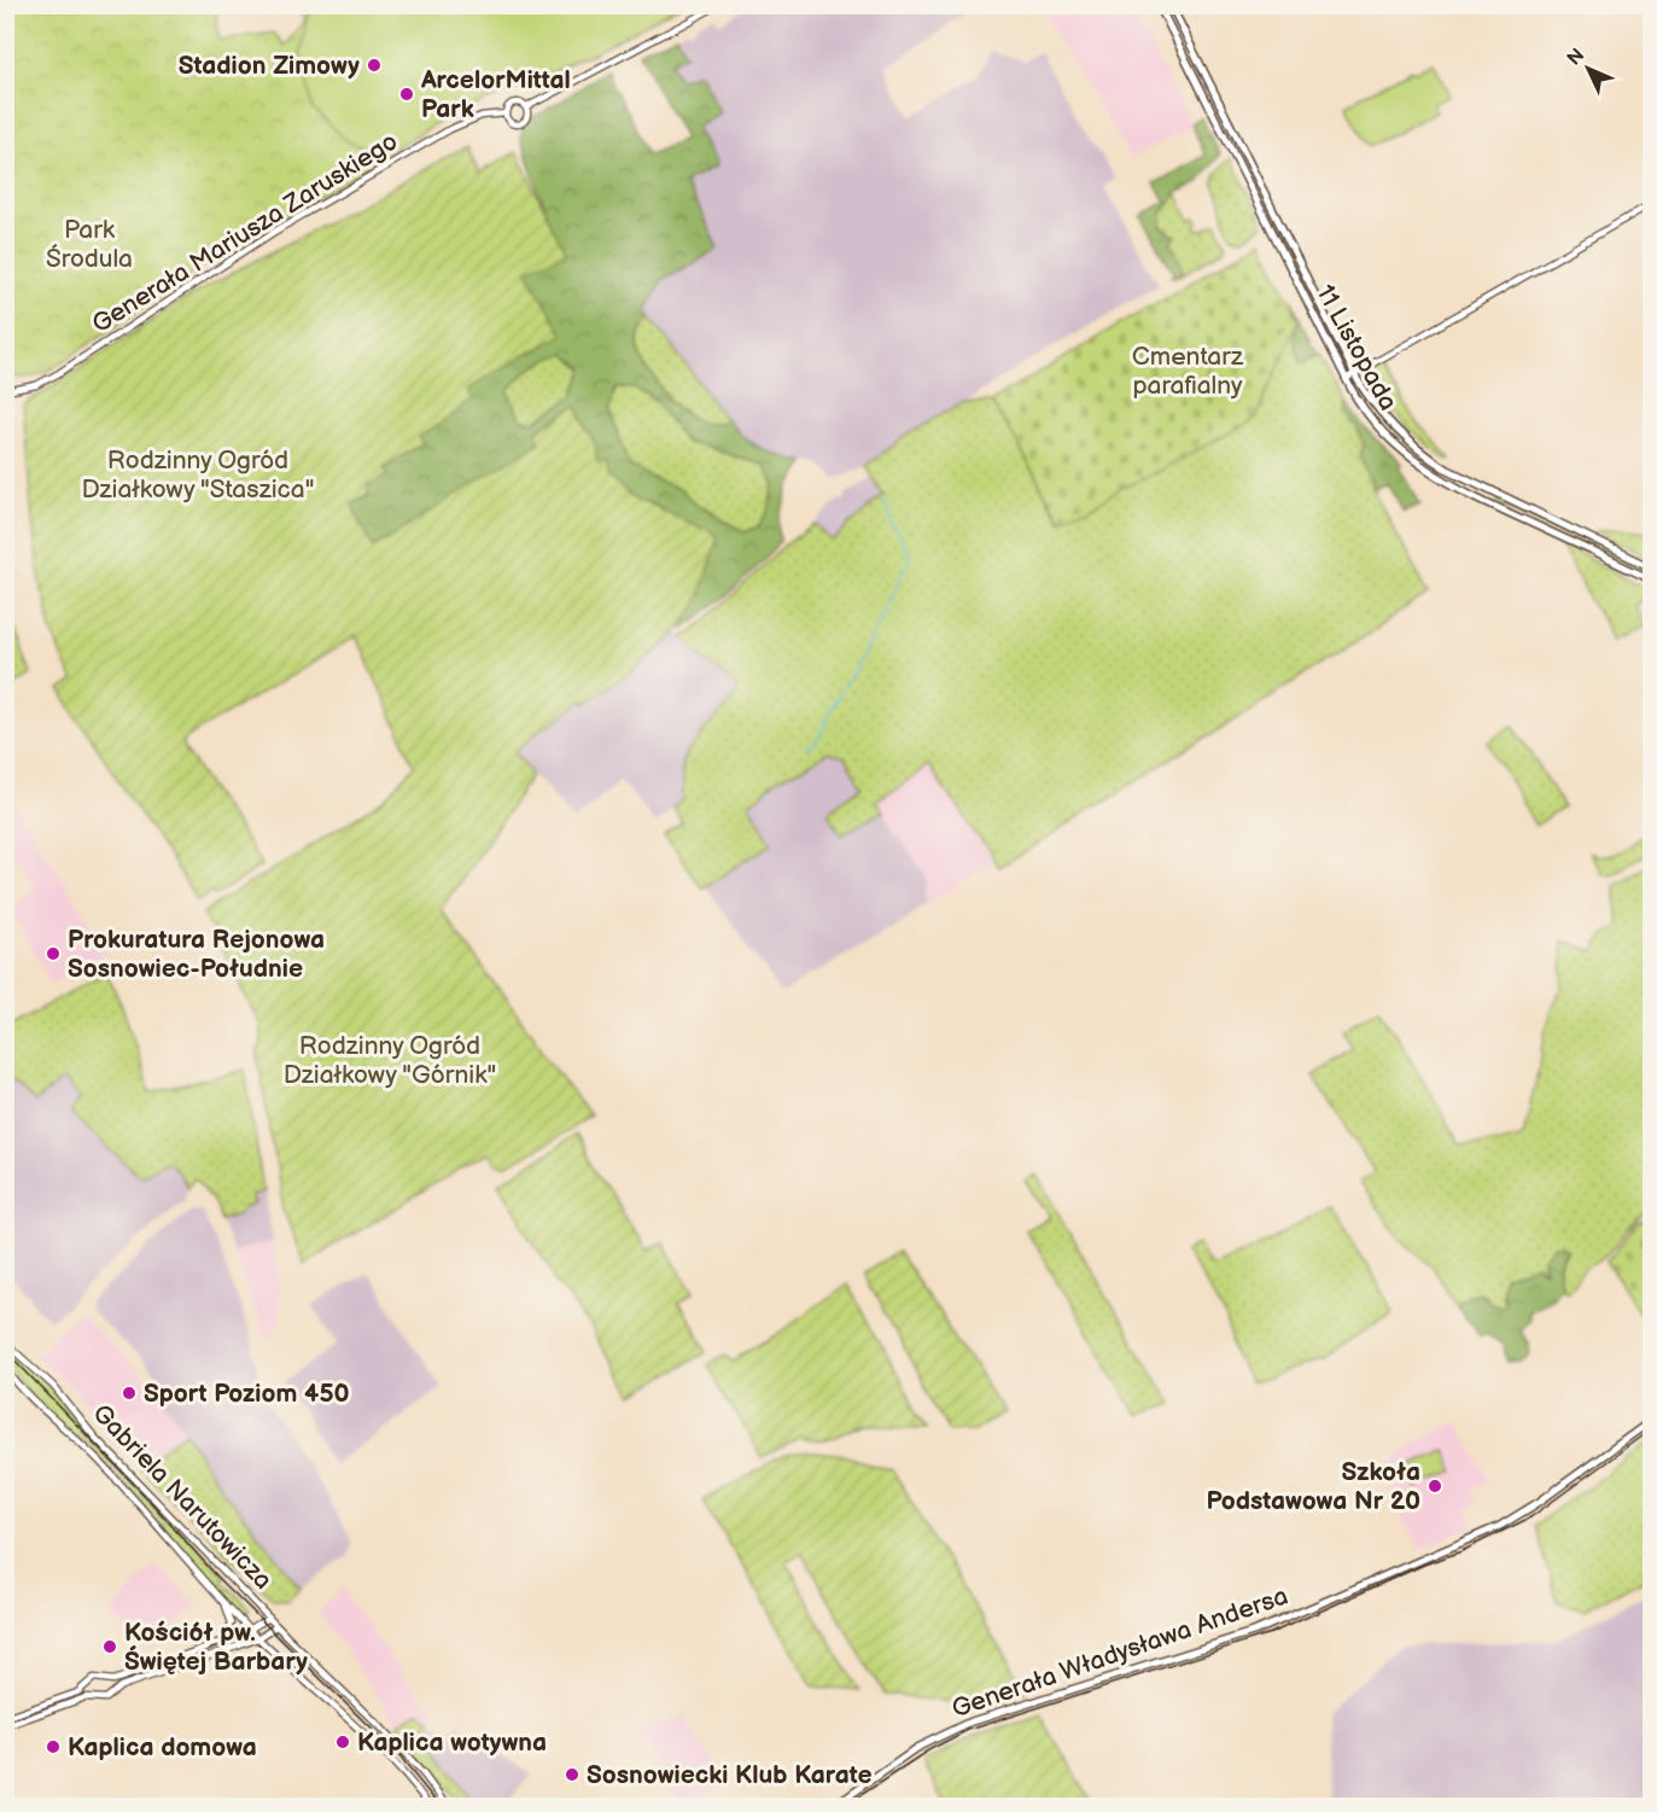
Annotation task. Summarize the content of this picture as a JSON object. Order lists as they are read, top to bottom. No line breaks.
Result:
{"streets":{"main road":["11 Listopada","Generała Władysława Andersa"],"street":["Generała Mariusza Zaruskiego","Gabriela Narutowicza"]},"parks":["Park Środula","Cmentarz parafialny","Rodzinny Ogród Działkowy \"Staszica\"","Rodzinny Ogród Działkowy \"Górnik\""],"places":["Stadion Zimowy","ArcelorMittal Park","Prokuratura Rejonowa Sosnowiec-Południe","Sport Poziom 450","Szkoła Podstawowa Nr 20","Kościół pw. Świętej Barbary","Kaplica wotywna","Kaplica domowa","Sosnowiecki Klub Karate"],"north":"top left"}
